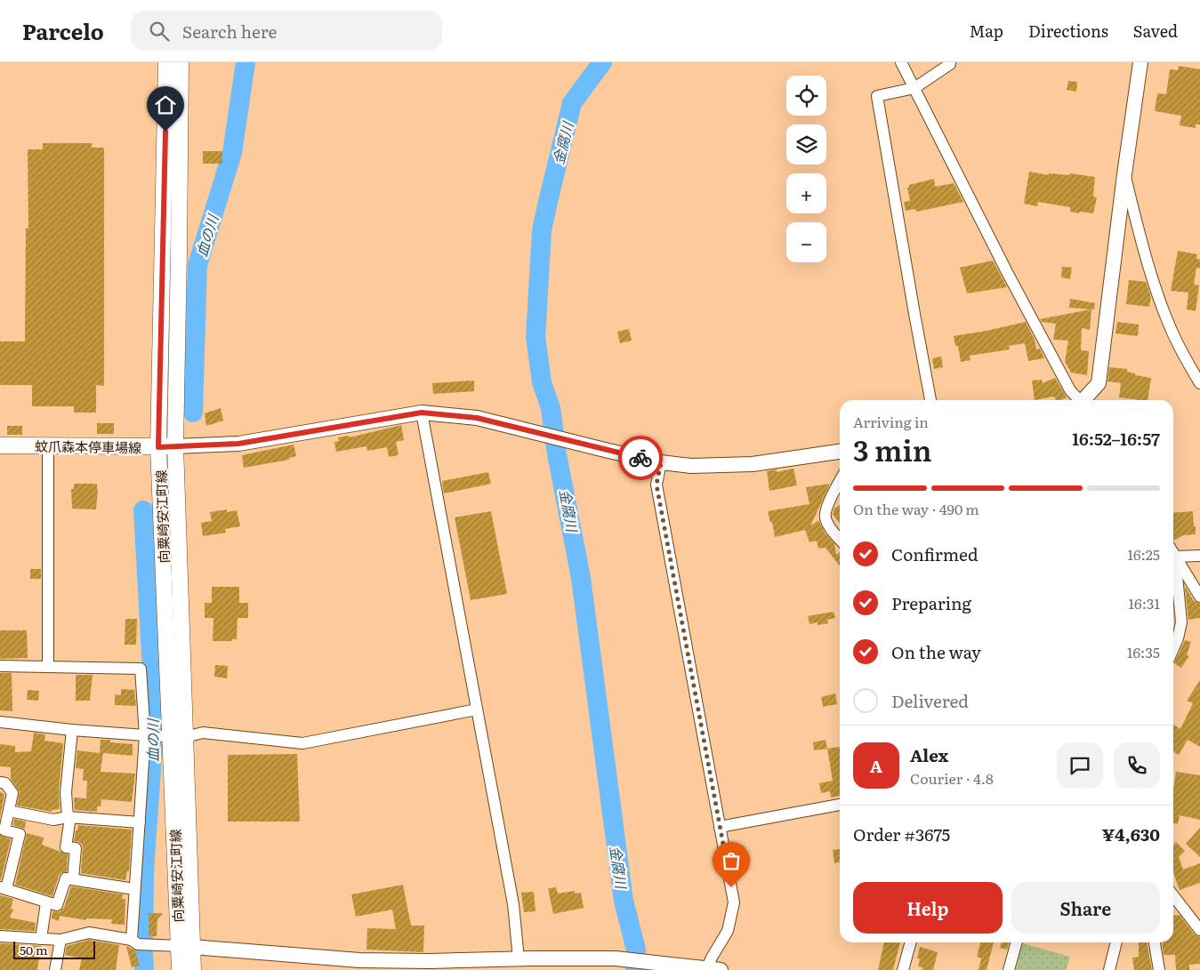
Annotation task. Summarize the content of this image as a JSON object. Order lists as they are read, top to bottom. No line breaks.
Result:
{"streets":{"main road":["蚊爪森本停車場線","向粟崎安江町線"]},"crossings":[["蚊爪森本停車場線","向粟崎安江町線"]],"water":["金腐川","血の川"],"scale_bar":"50 m","page":{"header":"Parcelo","search":"Search here","nav":["Map","Directions","Saved"],"map_buttons":["+","−"],"heading":["3 min","Arriving in","16:52–16:57"],"panel":["Alex","Courier · 4.8","Order #3675","¥4,630"],"bar":"On the way · 490 m","list":[["Confirmed","16:25"],["Preparing","16:31"],["On the way","16:35"],"Delivered"],"round":"A","buttons":["Help","Share"],"scale":"50 m"}}
